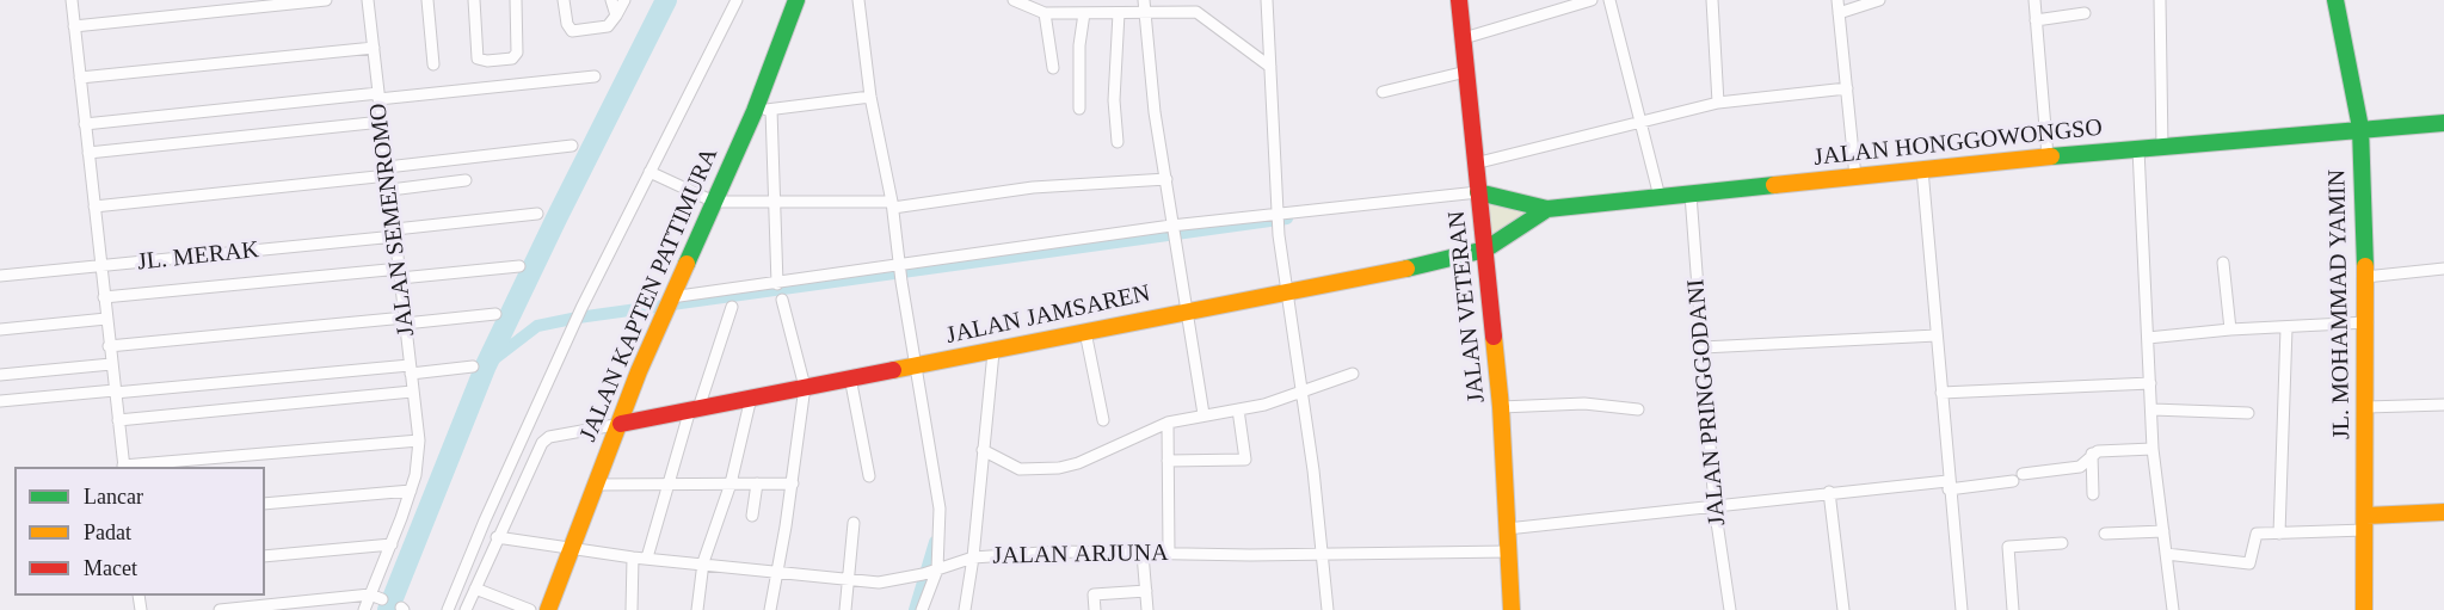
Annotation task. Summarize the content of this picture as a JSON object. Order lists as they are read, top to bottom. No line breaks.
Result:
{"streets":{"main road":["JALAN HONGGOWONGSO","JALAN KAPTEN PATTIMURA","JL. MOHAMMAD YAMIN","JALAN VETERAN","JALAN JAMSAREN"],"street":["JALAN SEMENROMO","JL. MERAK","JALAN PRINGGODANI","JALAN ARJUNA"]},"crossings":[["JALAN HONGGOWONGSO","JL. MOHAMMAD YAMIN"],["JALAN HONGGOWONGSO","JALAN VETERAN"],["JALAN HONGGOWONGSO","JALAN JAMSAREN"],["JALAN HONGGOWONGSO","JALAN PRINGGODANI"],["JALAN SEMENROMO","JL. MERAK"],["JALAN KAPTEN PATTIMURA","JALAN JAMSAREN"],["JALAN KAPTEN PATTIMURA","JALAN ARJUNA"],["JALAN VETERAN","JALAN JAMSAREN"],["JALAN VETERAN","JALAN ARJUNA"]],"legend":["Lancar","Padat","Macet"]}
